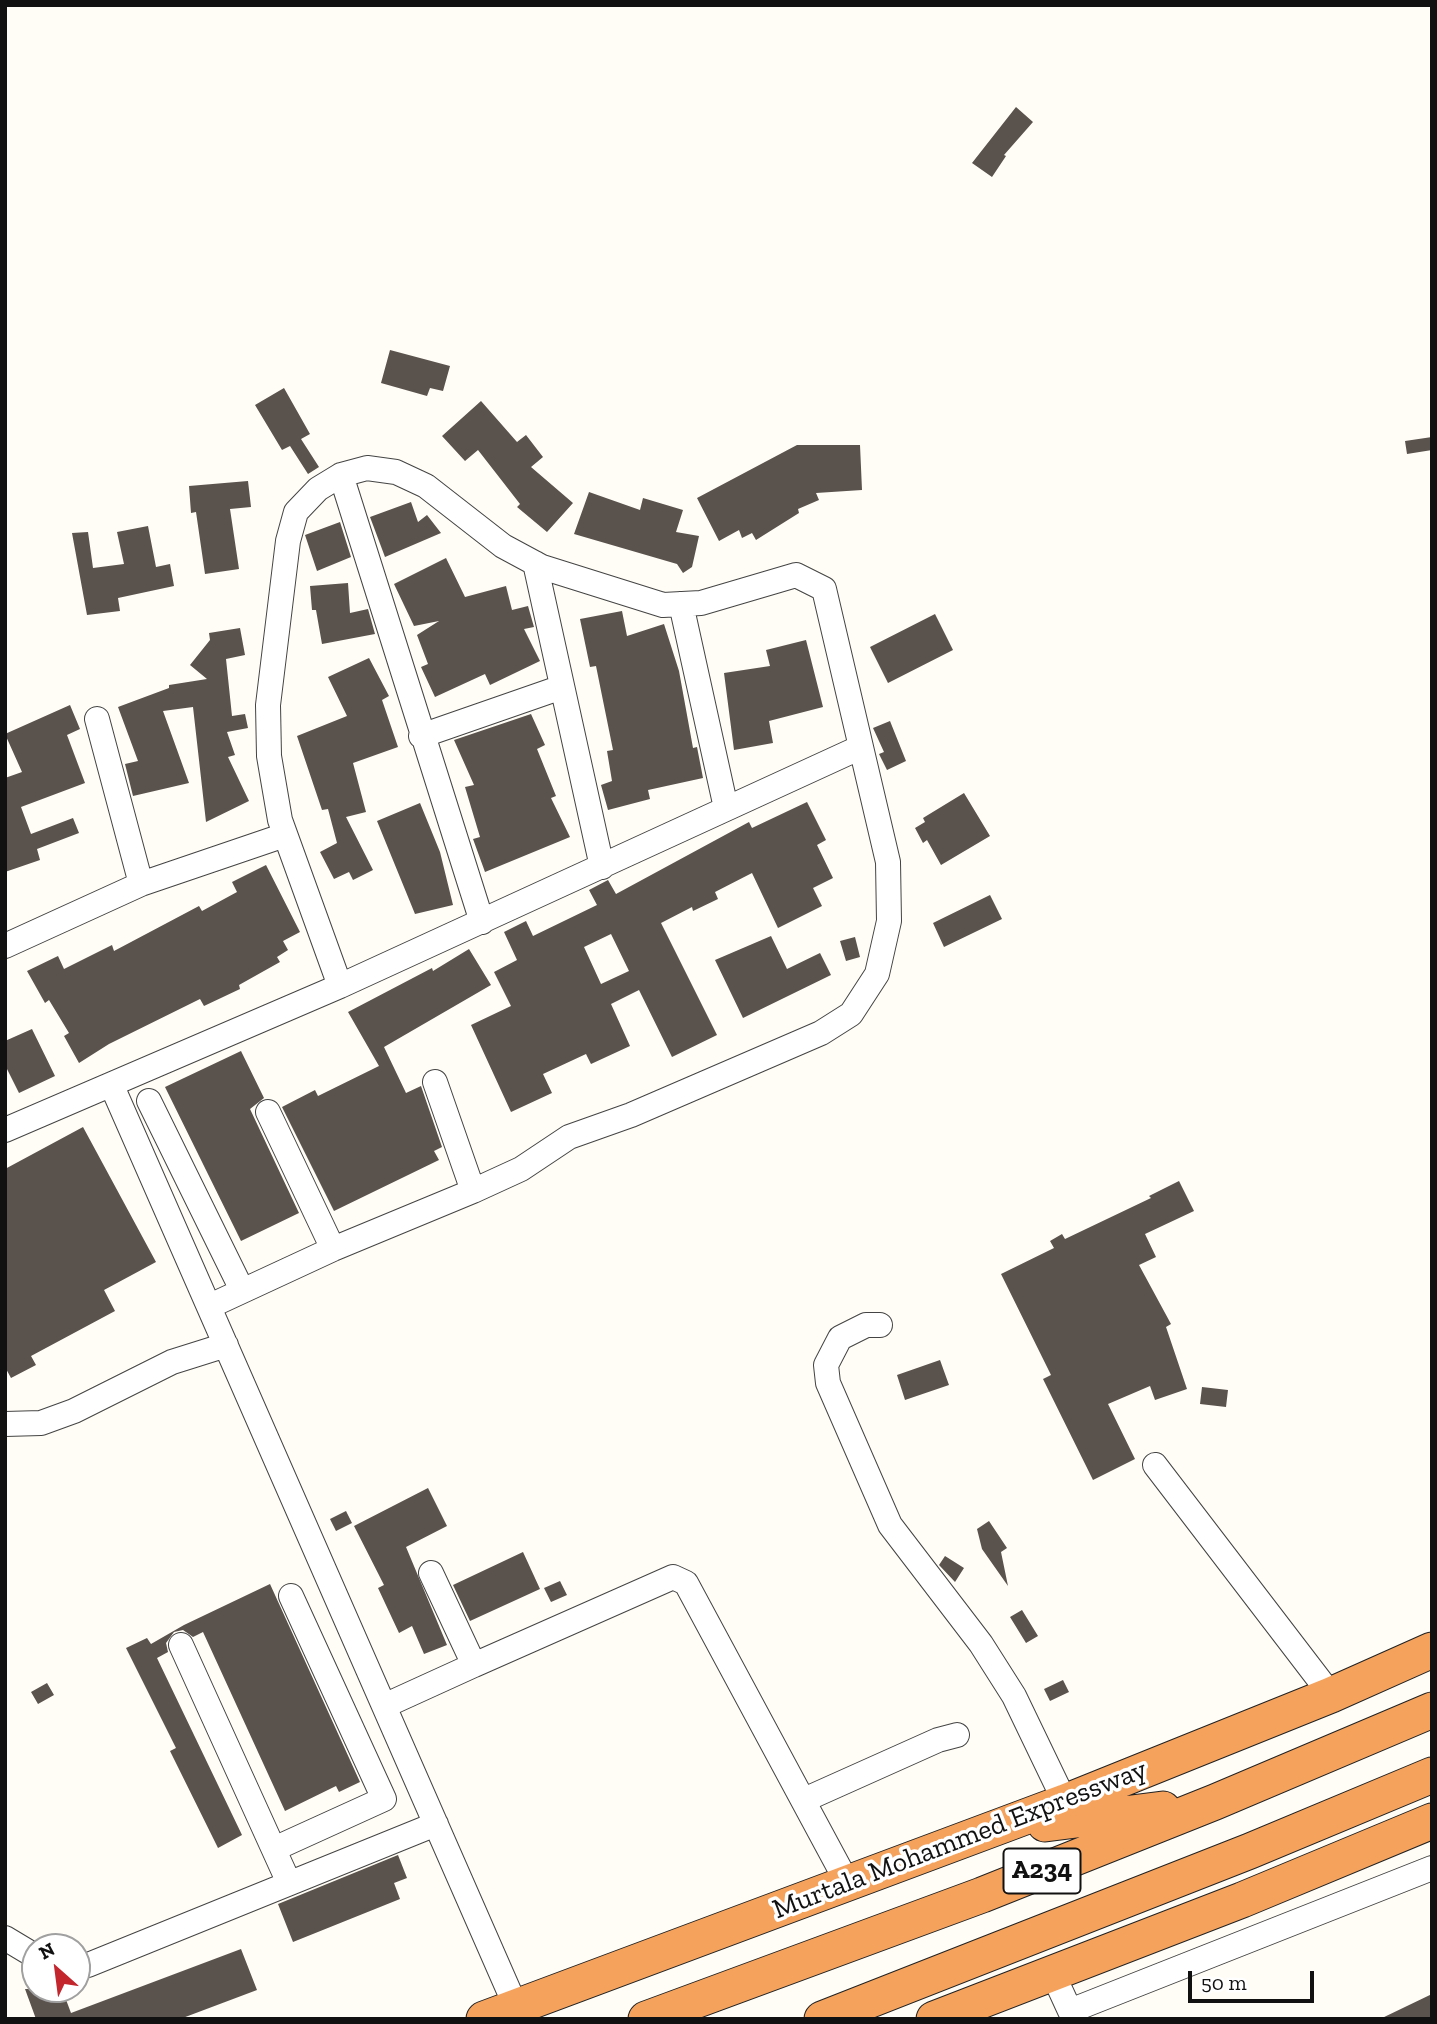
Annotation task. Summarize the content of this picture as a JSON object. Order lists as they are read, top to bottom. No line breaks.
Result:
{"streets":{"highway":["Murtala Mohammed Expressway","A234"]},"scale_bar":"50 m","north":"top left"}
